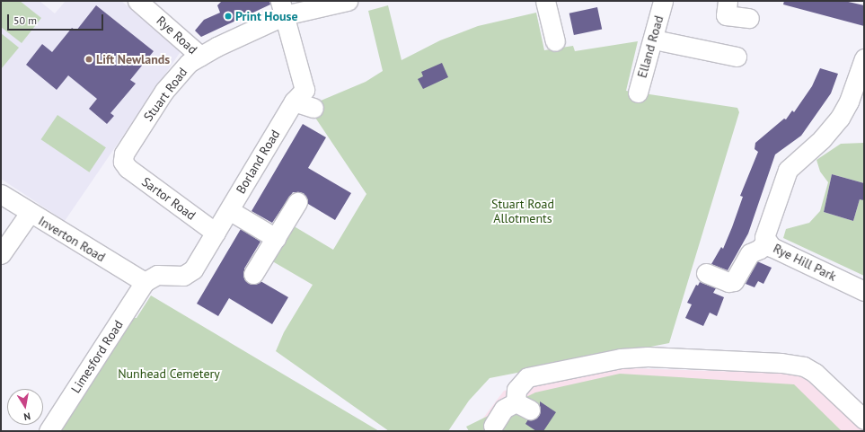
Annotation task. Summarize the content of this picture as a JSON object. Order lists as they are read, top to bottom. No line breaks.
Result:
{"streets":{"street":["Rye Road","Elland Road","Stuart Road","Borland Road","Sartor Road","Inverton Road","Rye Hill Park","Limesford Road"]},"crossings":[["Rye Road","Stuart Road"],["Stuart Road","Borland Road"],["Stuart Road","Sartor Road"],["Borland Road","Sartor Road"],["Borland Road","Inverton Road"],["Borland Road","Limesford Road"],["Inverton Road","Limesford Road"]],"parks":["Stuart Road Allotments","Nunhead Cemetery"],"places":["Print House","Lift Newlands"],"scale_bar":"50 m","north":"bottom"}
